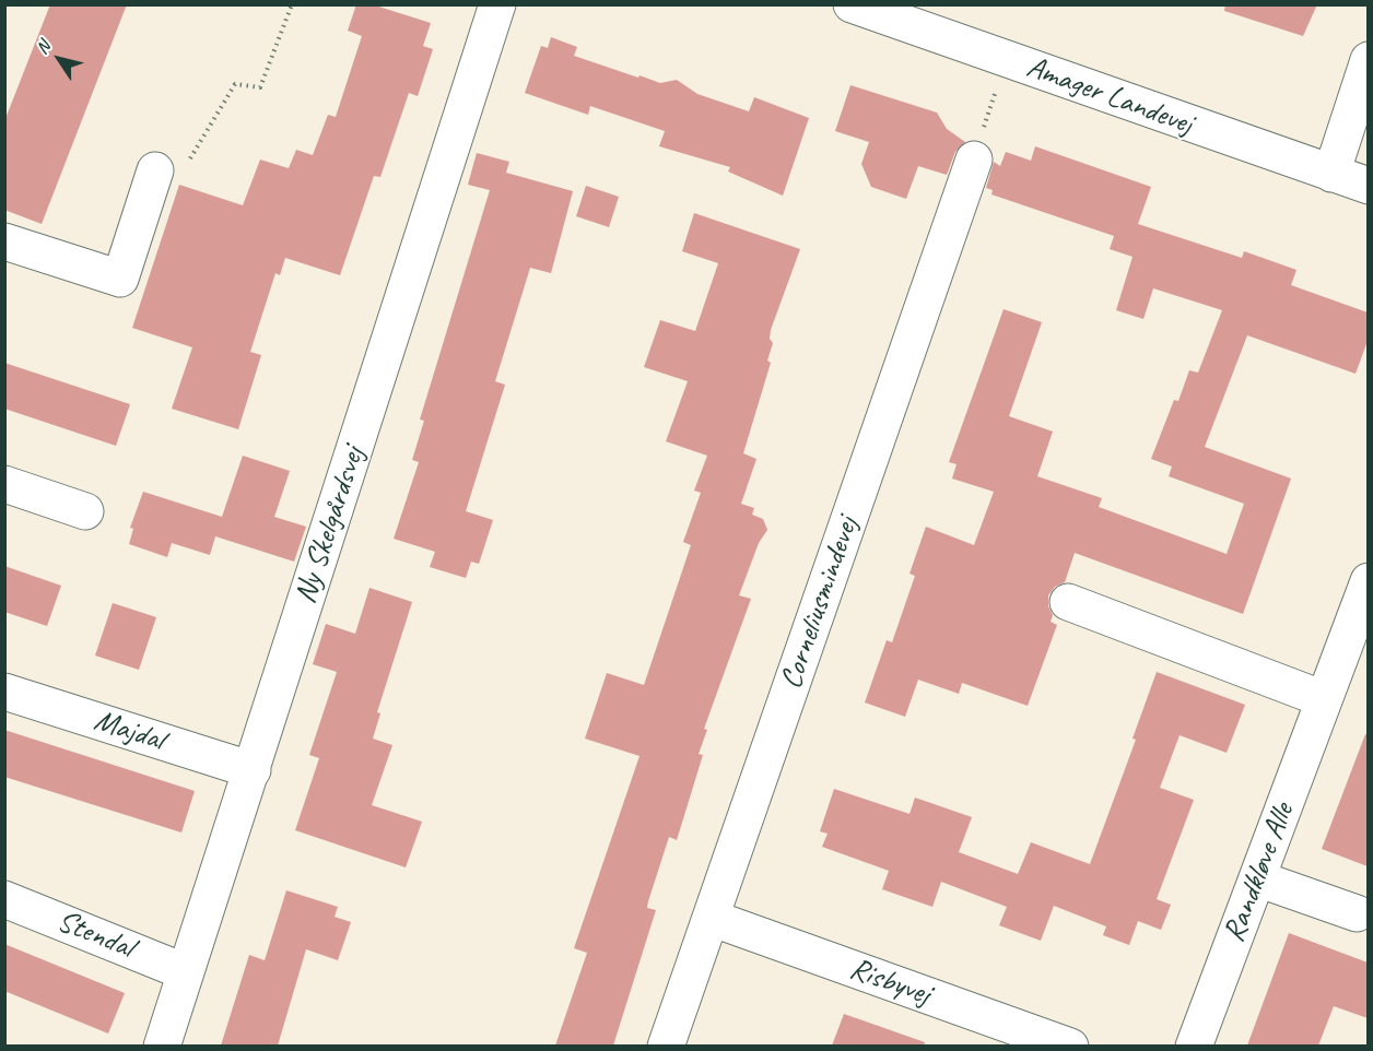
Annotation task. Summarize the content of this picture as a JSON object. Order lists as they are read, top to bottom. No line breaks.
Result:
{"streets":{"street":["Amager Landevej","Ny Skelgårdsvej","Corneliusmindevej","Majdal","Randkløve Alle","Stendal","Risbyvej"]},"crossings":[["Ny Skelgårdsvej","Majdal"],["Ny Skelgårdsvej","Stendal"],["Corneliusmindevej","Risbyvej"]],"north":"top left"}
